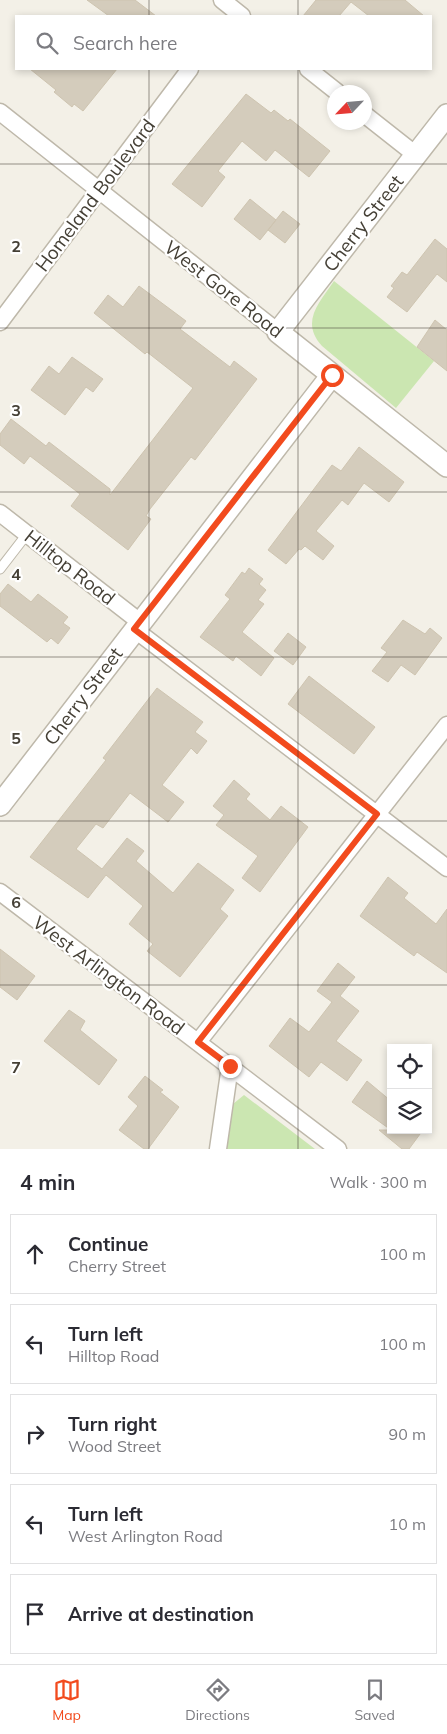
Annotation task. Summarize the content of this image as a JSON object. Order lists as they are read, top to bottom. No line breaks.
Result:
{"streets":{"street":["Homeland Boulevard","Cherry Street","West Gore Road","Hilltop Road","West Arlington Road"]},"crossings":[["Homeland Boulevard","West Gore Road"],["Cherry Street","West Gore Road"],["Cherry Street","Hilltop Road"]],"north":"bottom left","page":{"search":"Search here","heading":["4 min","Walk · 300 m"],"list":[["Continue","Cherry Street","100 m"],["Turn left","Hilltop Road","100 m"],["Turn right","Wood Street","90 m"],["Turn left","West Arlington Road","10 m"],"Arrive at destination"],"nav":["Map","Directions","Saved"]},"grid":{"rows":["2","3","4","5","6","7"]}}
